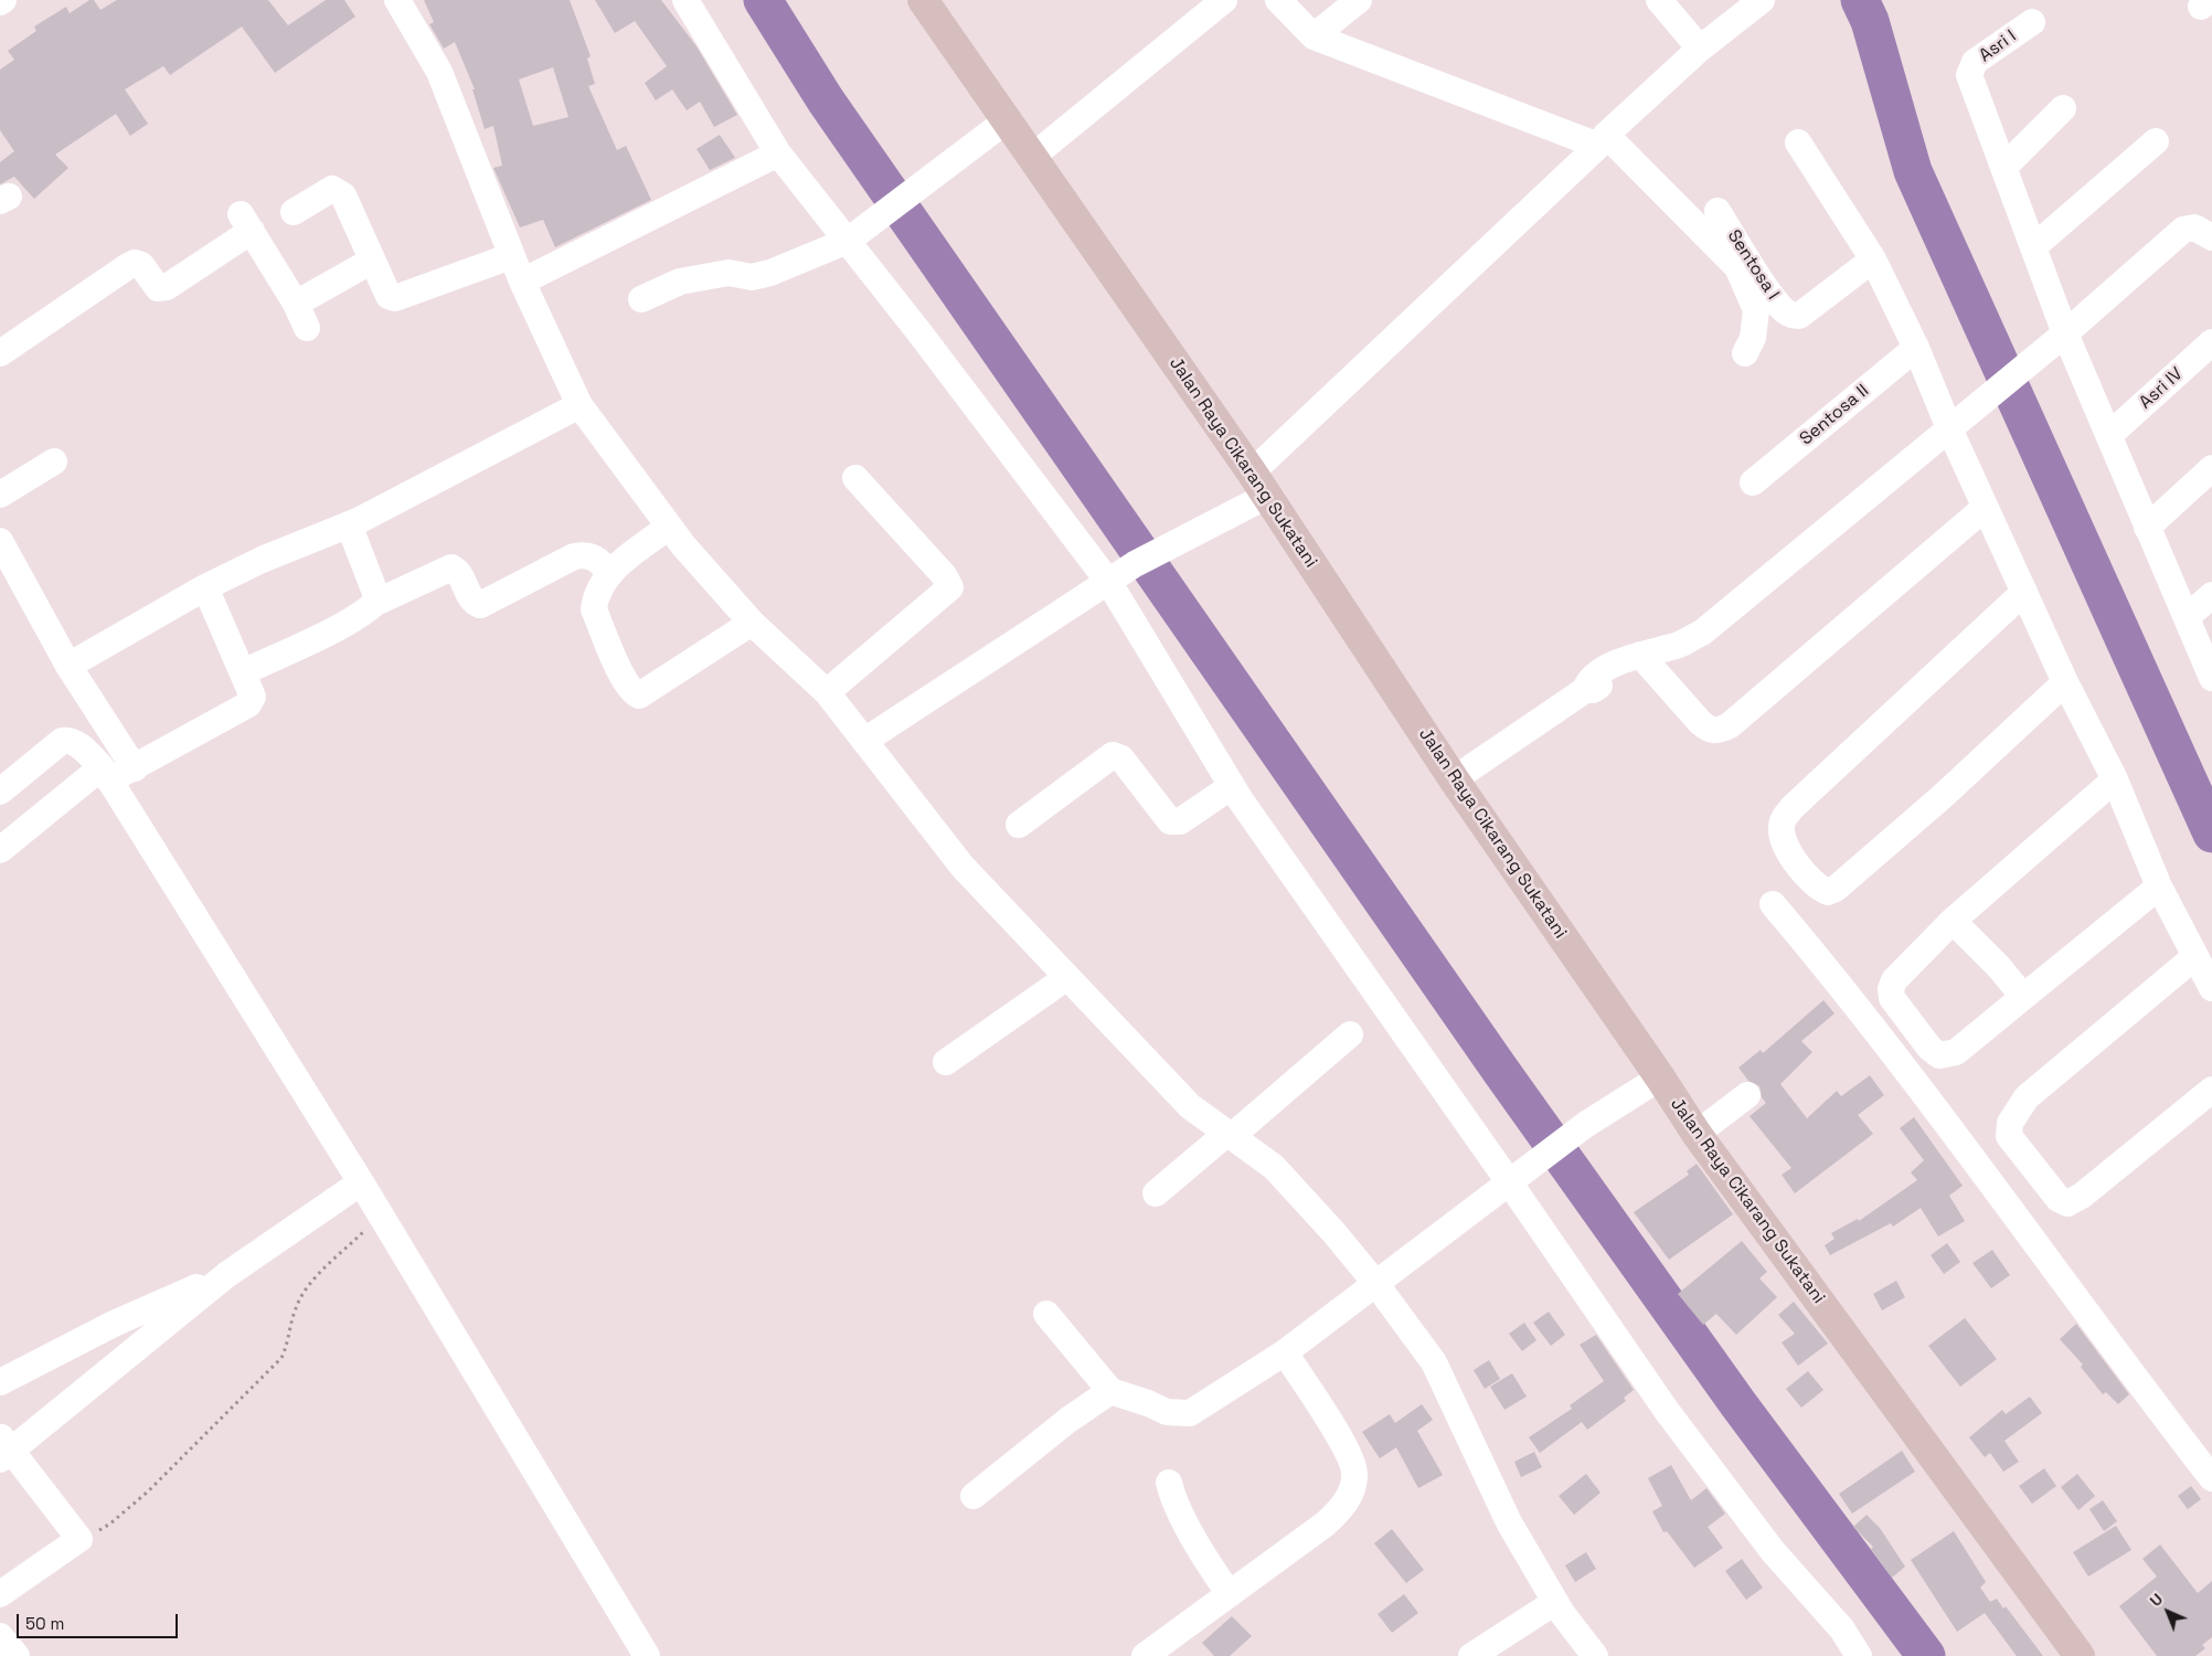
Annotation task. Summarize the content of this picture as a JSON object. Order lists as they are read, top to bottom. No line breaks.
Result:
{"streets":{"main road":["Jalan Raya Cikarang Sukatani"],"street":["Asri I","Sentosa I","Asri IV","Sentosa II"]},"scale_bar":"50 m","north":"top left"}
